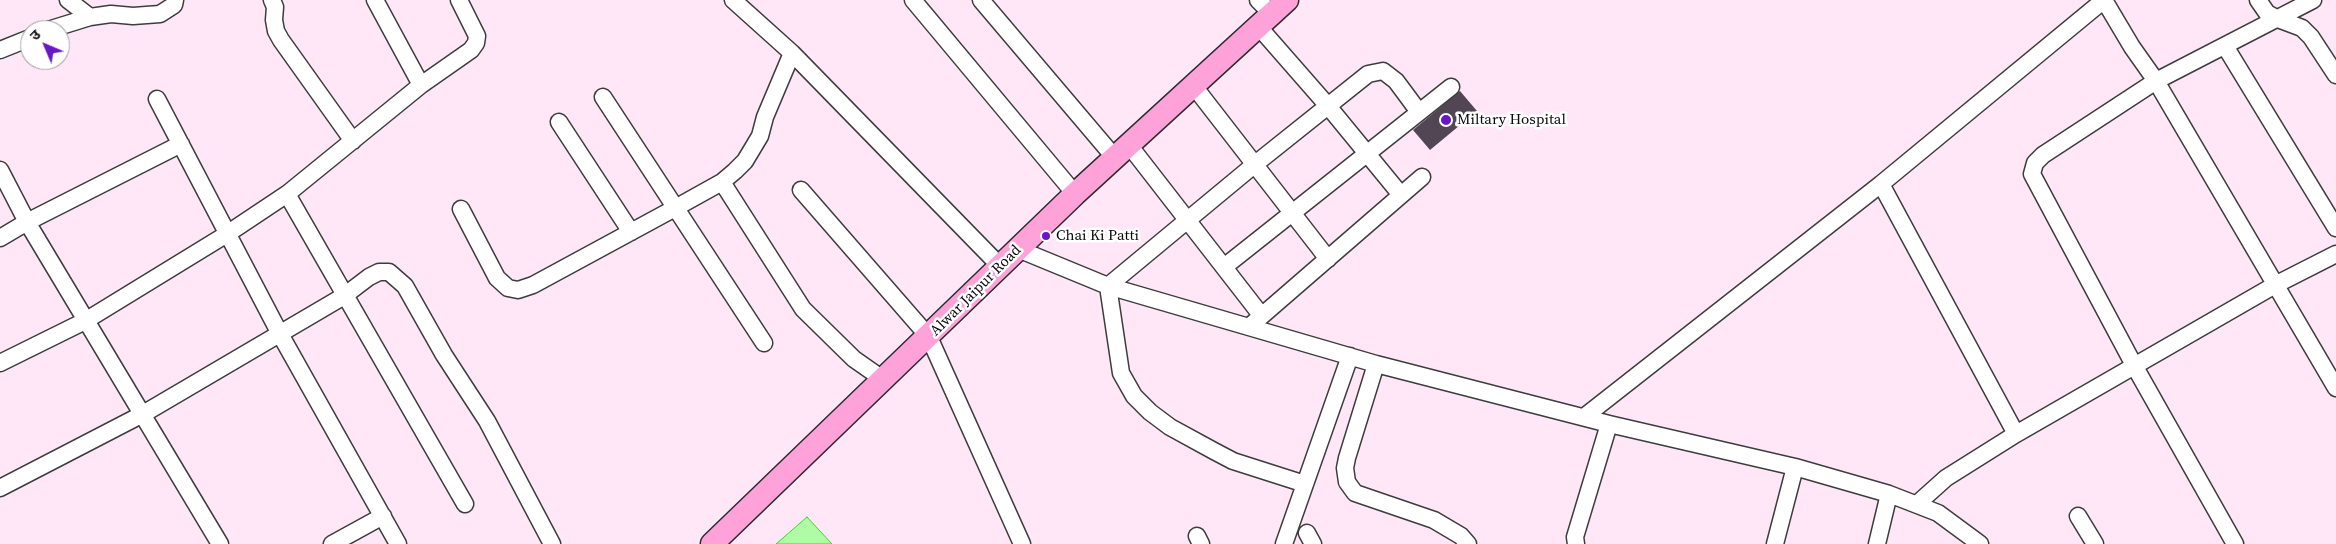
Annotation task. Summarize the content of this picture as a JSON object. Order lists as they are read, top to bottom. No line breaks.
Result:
{"streets":{"main road":["Alwar Jaipur Road"]},"places":["Miltary Hospital","Chai Ki Patti"],"north":"top left"}
